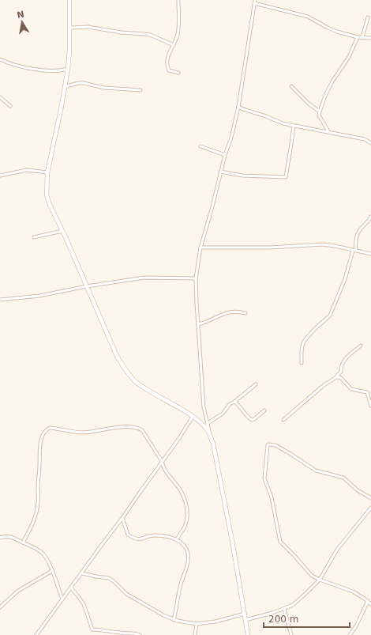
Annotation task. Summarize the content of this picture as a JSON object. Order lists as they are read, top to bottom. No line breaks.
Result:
{"scale_bar":"200 m","north":"top"}
